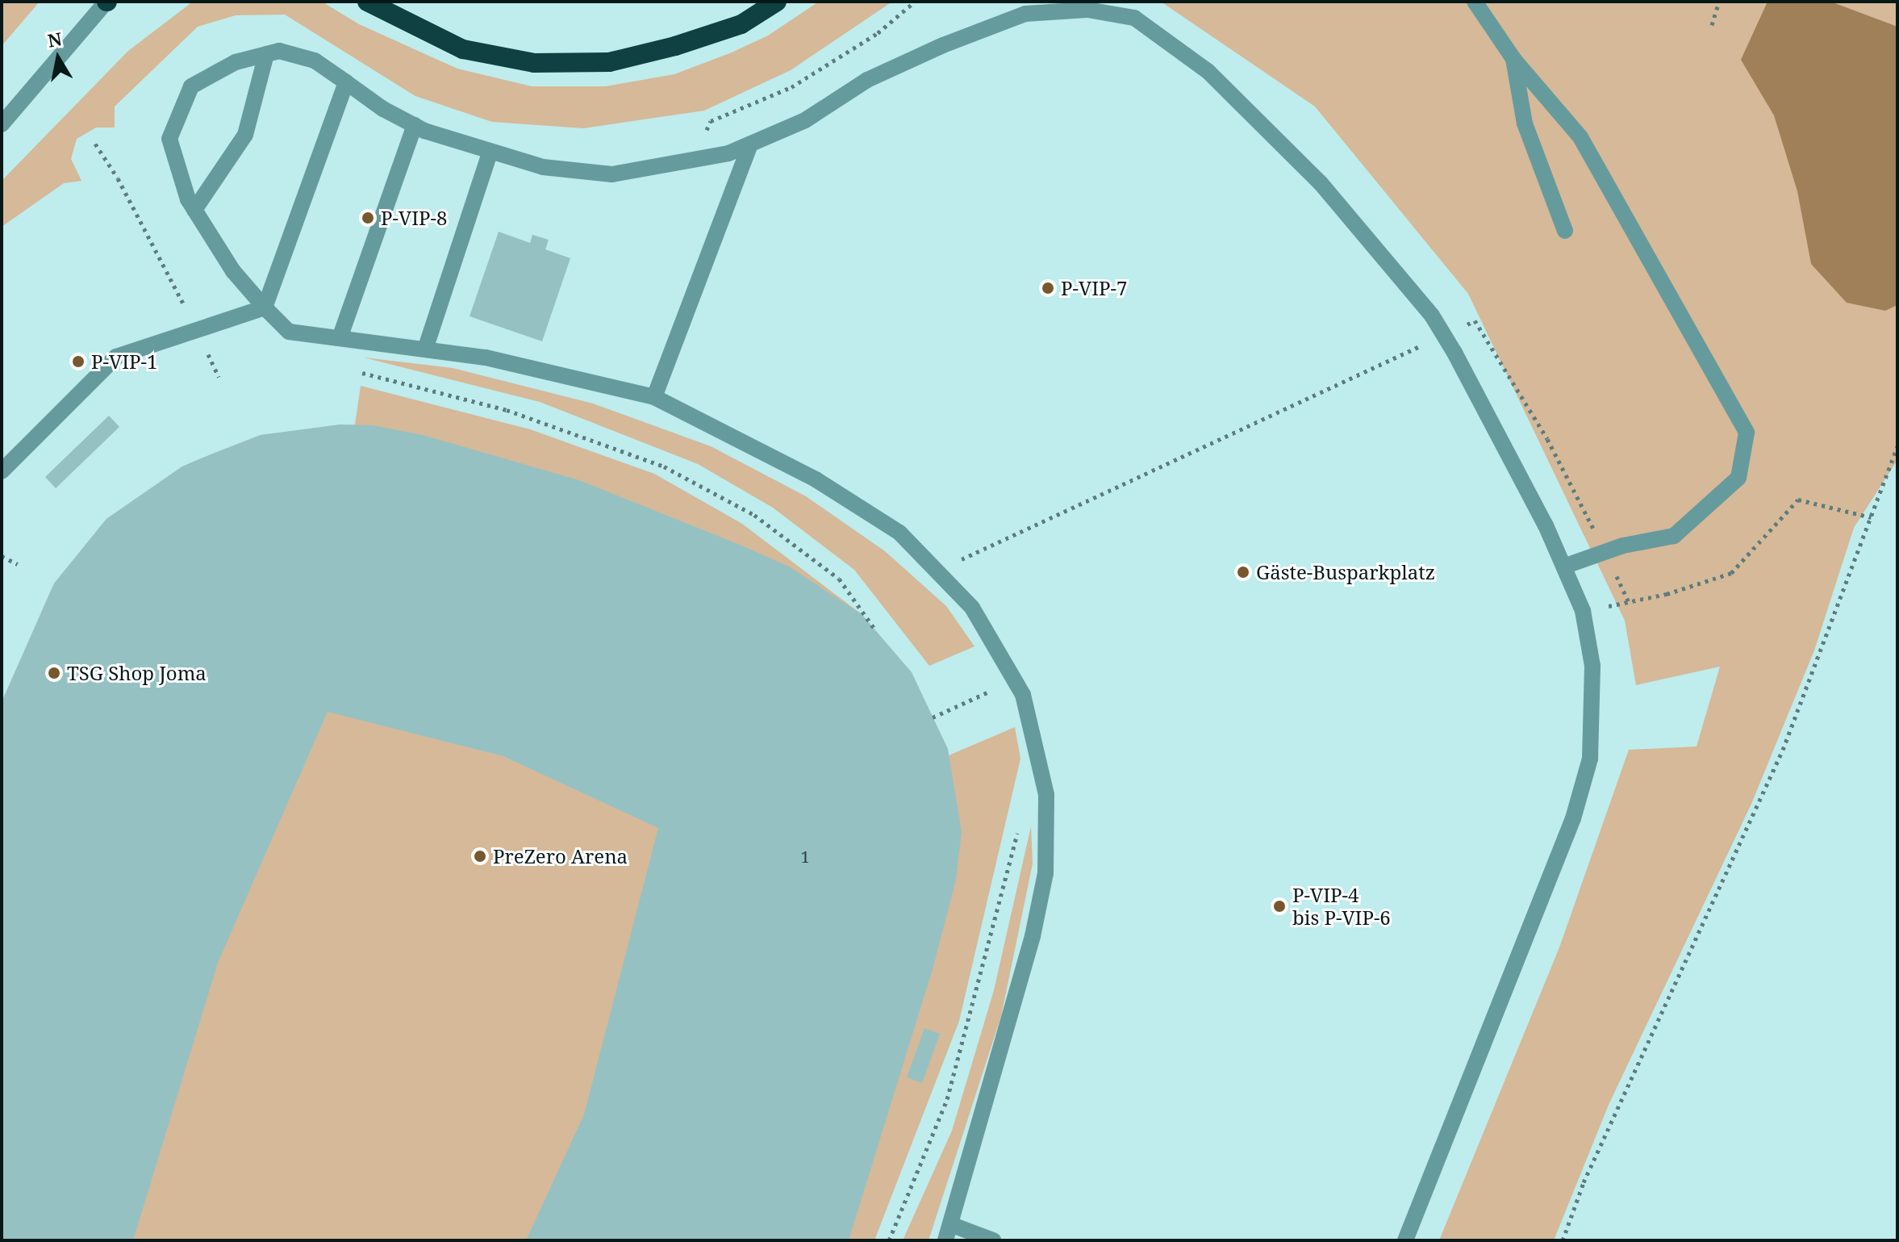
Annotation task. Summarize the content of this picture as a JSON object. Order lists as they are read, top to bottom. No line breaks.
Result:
{"places":["P-VIP-8","P-VIP-7","P-VIP-1","Gäste-Busparkplatz","TSG Shop Joma","PreZero Arena","P-VIP-4 bis P-VIP-6"],"house_numbers":["1"],"north":"top"}
